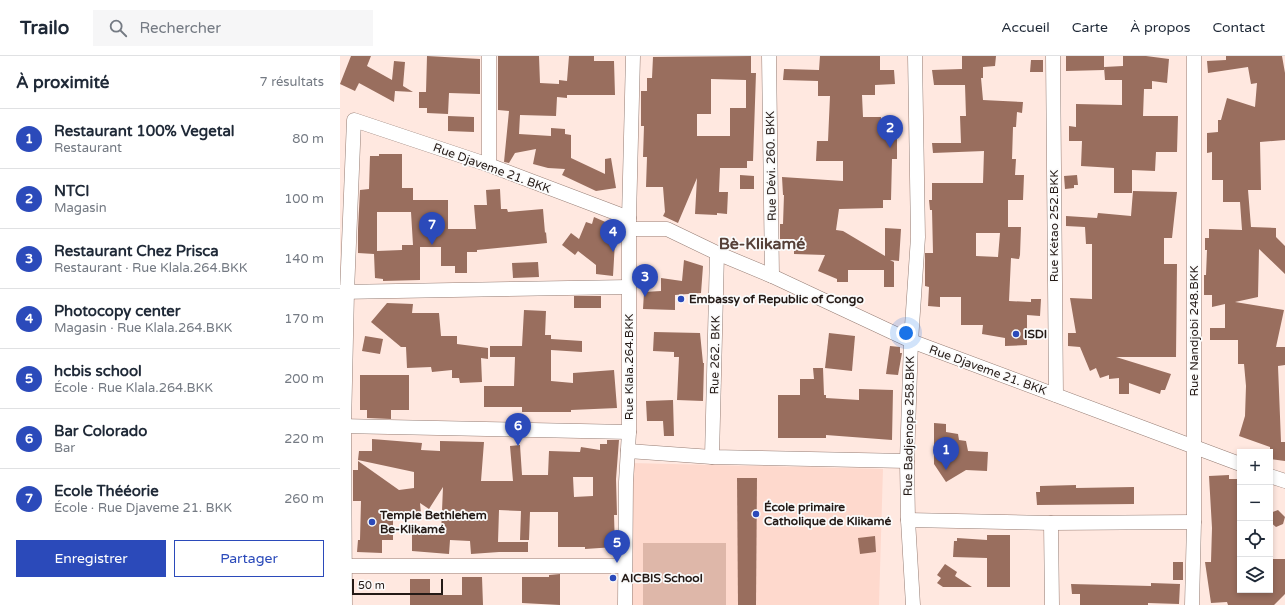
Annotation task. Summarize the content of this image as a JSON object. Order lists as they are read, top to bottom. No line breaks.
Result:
{"streets":{"street":["Rue Dévi. 260. BKK","Rue Djaveme 21. BKK","Rue Kétao 252.BKK","Rue Nandjobi 248.BKK","Rue 262. BKK","Rue Klala.264.BKK","Rue Badjenope 258.BKK"]},"crossings":[["Rue Dévi. 260. BKK","Rue Djaveme 21. BKK"],["Rue Djaveme 21. BKK","Rue Kétao 252.BKK"],["Rue Djaveme 21. BKK","Rue Nandjobi 248.BKK"],["Rue Djaveme 21. BKK","Rue 262. BKK"],["Rue Djaveme 21. BKK","Rue Klala.264.BKK"],["Rue Djaveme 21. BKK","Rue Badjenope 258.BKK"]],"districts":["Bè-Klikamé"],"places":["Embassy of Republic of Congo","ISDI","École primaire Catholique de Klikamé","Temple Bethlehem Be-Klikamé","AICBIS School"],"scale_bar":"50 m","page":{"header":"Trailo","search":"Rechercher","nav":["Accueil","Carte","À propos","Contact"],"heading":["À proximité","7 résultats"],"list":[{"mark":"1","name":"Restaurant 100% Vegetal","note":"Restaurant","value":"80 m"},{"mark":"2","name":"NTCI","note":"Magasin","value":"100 m"},{"mark":"3","name":"Restaurant Chez Prisca","note":"Restaurant · Rue Klala.264.BKK","value":"140 m"},{"mark":"4","name":"Photocopy center","note":"Magasin · Rue Klala.264.BKK","value":"170 m"},{"mark":"5","name":"hcbis school","note":"École · Rue Klala.264.BKK","value":"200 m"},{"mark":"6","name":"Bar Colorado","note":"Bar","value":"220 m"},{"mark":"7","name":"Ecole Thééorie","note":"École · Rue Djaveme 21. BKK","value":"260 m"}],"pins":["2","7","4","3","6","1","5"],"map_buttons":["+","−"],"buttons":["Enregistrer","Partager"],"scale":"50 m"}}
